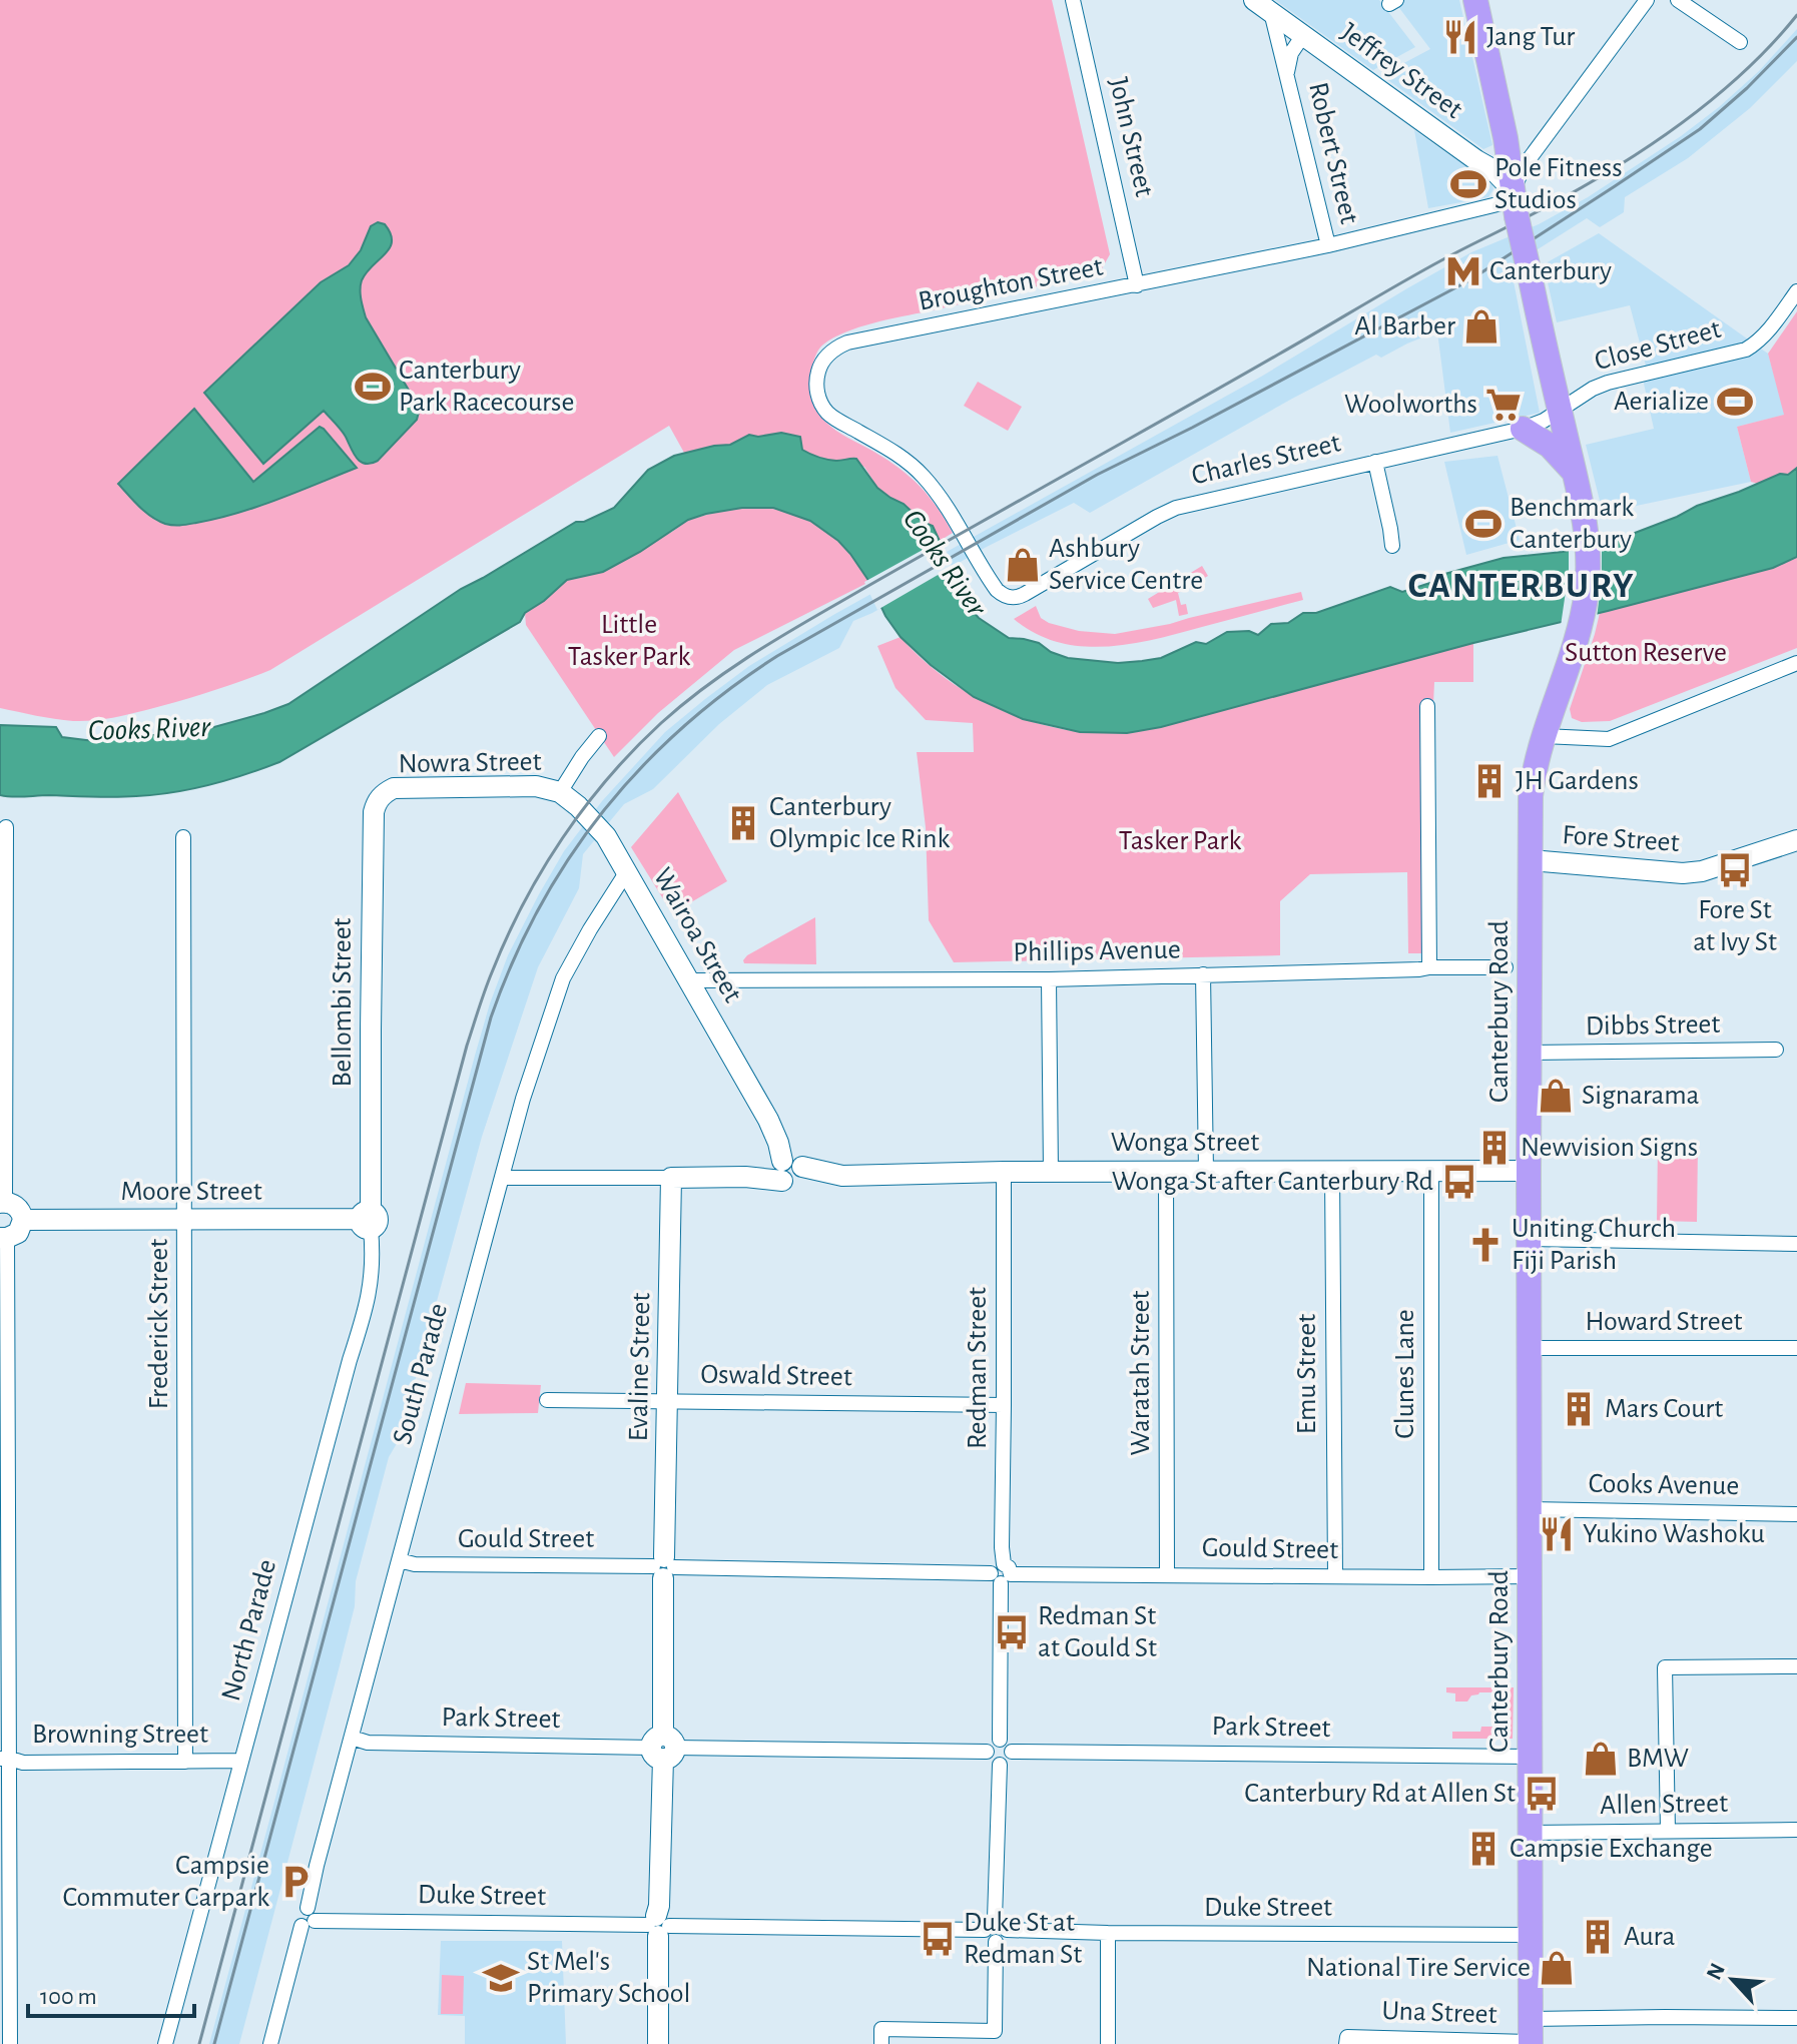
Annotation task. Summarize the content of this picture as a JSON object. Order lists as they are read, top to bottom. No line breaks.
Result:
{"streets":{"highway":["Canterbury Road"],"street":["Jeffrey Street","John Street","Robert Street","Broughton Street","Close Street","Charles Street","Nowra Street","Fore Street","Wairoa Street","Phillips Avenue","Bellombi Street","Dibbs Street","Wonga Street","Moore Street","Howard Street","Frederick Street","Evaline Street","Redman Street","Waratah Street","South Parade","Emu Street","Clunes Lane","Oswald Street","Cooks Avenue","Gould Street","North Parade","Park Street","Browning Street","Allen Street","Duke Street","Una Street"]},"crossings":[["Jeffrey Street","Robert Street"],["Jeffrey Street","Broughton Street"],["Jeffrey Street","Canterbury Road"],["John Street","Broughton Street"],["Robert Street","Broughton Street"],["Broughton Street","Charles Street"],["Broughton Street","Canterbury Road"],["Close Street","Charles Street"],["Close Street","Canterbury Road"],["Charles Street","Canterbury Road"],["Nowra Street","Wairoa Street"],["Nowra Street","Bellombi Street"],["Fore Street","Canterbury Road"],["Wairoa Street","Phillips Avenue"],["Wairoa Street","Wonga Street"],["Wairoa Street","South Parade"],["Bellombi Street","Moore Street"],["Bellombi Street","North Parade"],["Canterbury Road","Dibbs Street"],["Canterbury Road","Wonga Street"],["Canterbury Road","Howard Street"],["Canterbury Road","Cooks Avenue"],["Canterbury Road","Gould Street"],["Canterbury Road","Park Street"],["Canterbury Road","Allen Street"],["Canterbury Road","Duke Street"],["Canterbury Road","Una Street"],["Wonga Street","Evaline Street"],["Wonga Street","Redman Street"],["Wonga Street","Waratah Street"],["Wonga Street","South Parade"],["Wonga Street","Emu Street"],["Wonga Street","Clunes Lane"],["Moore Street","Frederick Street"],["Moore Street","North Parade"],["Frederick Street","Browning Street"],["Evaline Street","Oswald Street"],["Evaline Street","Gould Street"],["Evaline Street","Park Street"],["Evaline Street","Duke Street"],["Redman Street","Oswald Street"],["Redman Street","Gould Street"],["Redman Street","Park Street"],["Waratah Street","Gould Street"],["South Parade","Gould Street"],["South Parade","Park Street"],["South Parade","Duke Street"],["Emu Street","Gould Street"],["Clunes Lane","Gould Street"],["North Parade","Browning Street"]],"districts":["CANTERBURY"],"water":["Cooks River"],"parks":["Little Tasker Park","Sutton Reserve","Tasker Park"],"places":{"restaurant":["Jang Tur","Yukino Washoku"],"sports":["Pole Fitness Studios","Canterbury Park Racecourse","Aerialize","Benchmark Canterbury"],"metro station":["Canterbury"],"shop":["Al Barber","Ashbury Service Centre","Signarama","BMW","National Tire Service"],"supermarket":["Woolworths"],"building":["JH Gardens","Canterbury Olympic Ice Rink","Newvision Signs","Mars Court","Campsie Exchange","Aura"],"bus stop":["Fore St at Ivy St","Wonga St after Canterbury Rd","Redman St at Gould St","Canterbury Rd at Allen St","Duke St at Redman St"],"church":["Uniting Church Fiji Parish"],"parking":["Campsie Commuter Carpark"],"school or university":["St Mel's Primary School"]},"scale_bar":"100 m","north":"top left"}
